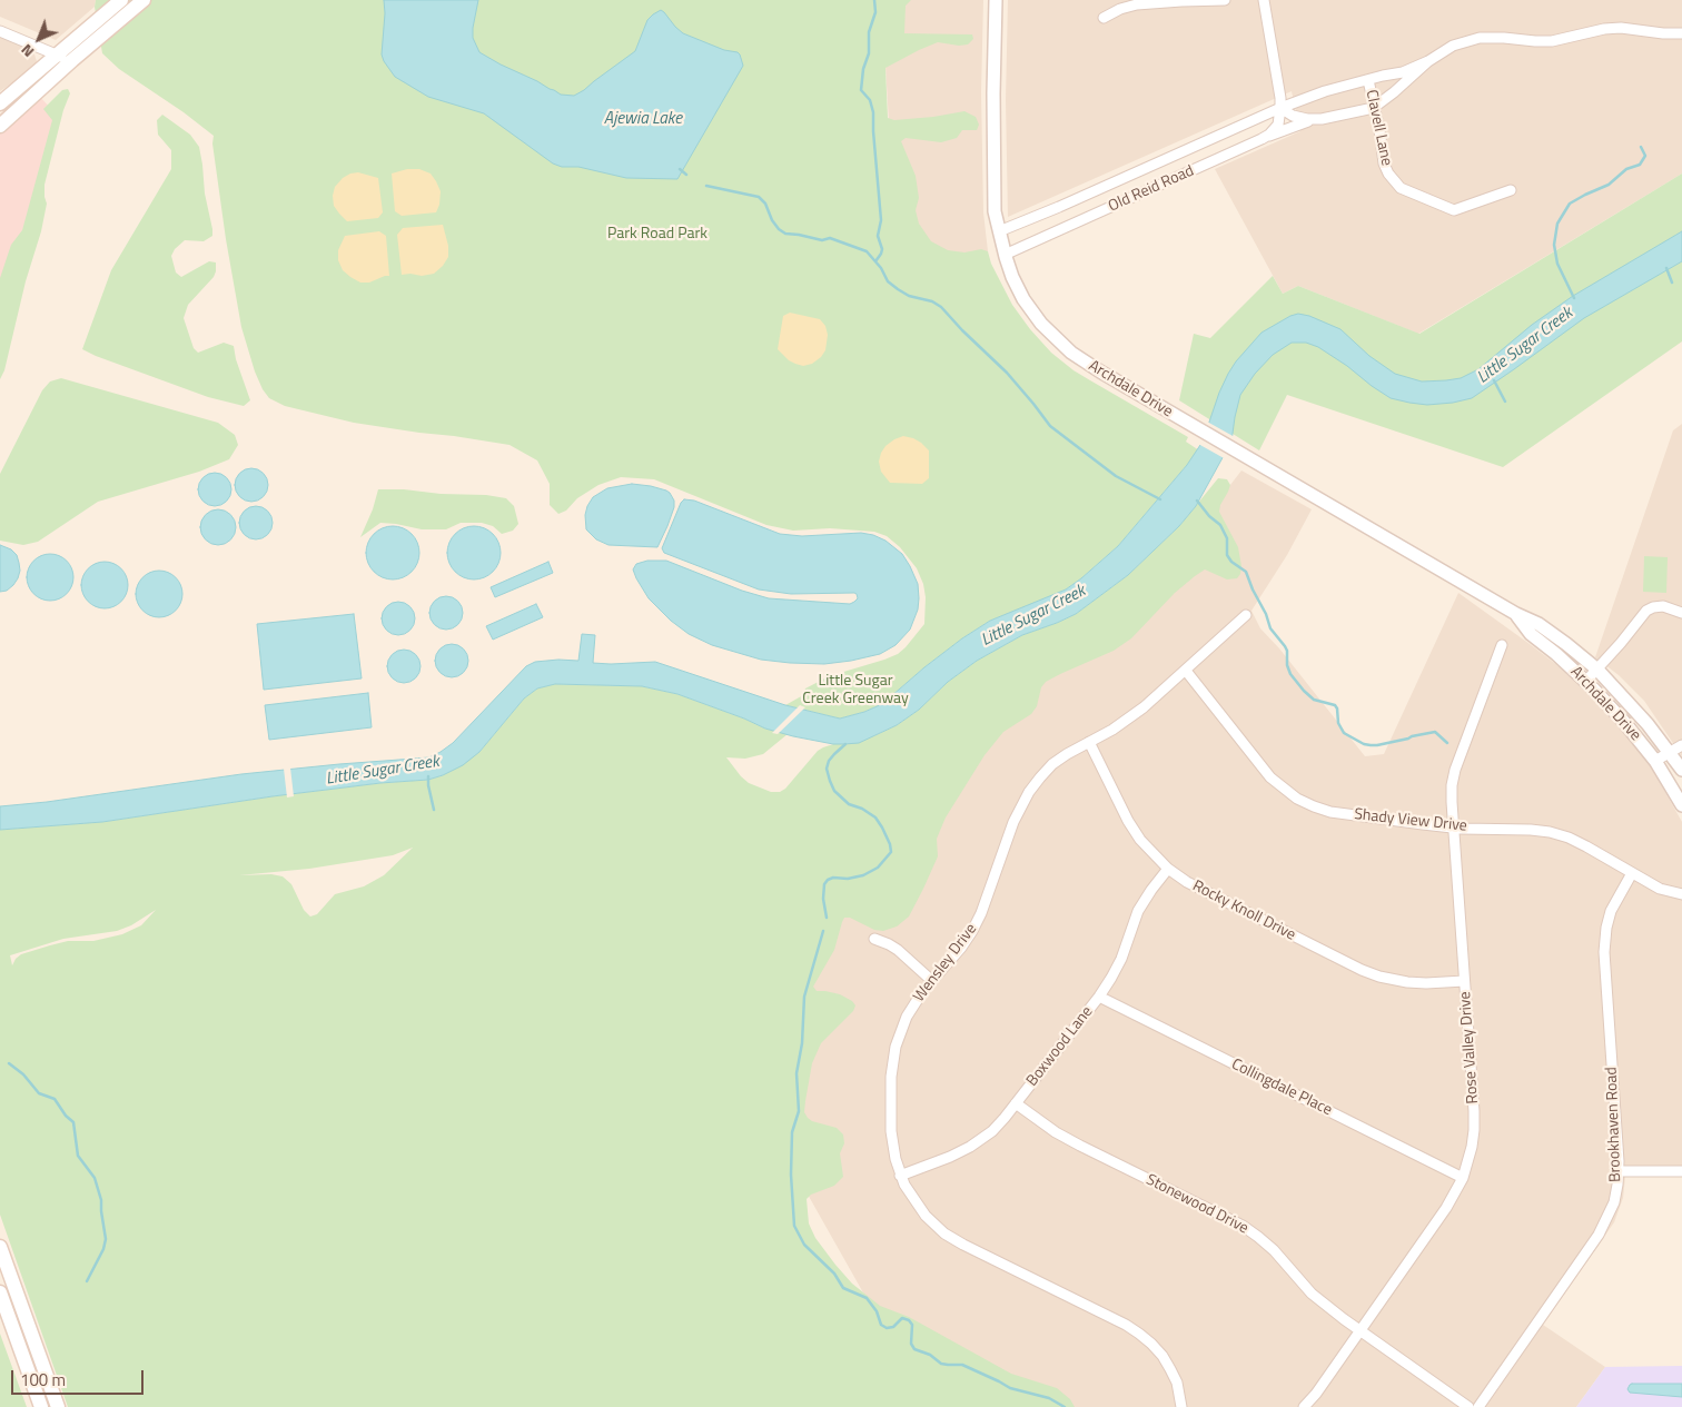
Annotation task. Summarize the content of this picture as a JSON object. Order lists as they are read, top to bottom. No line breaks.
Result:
{"streets":{"street":["Clavell Lane","Old Reid Road","Archdale Drive","Shady View Drive","Rocky Knoll Drive","Wensley Drive","Boxwood Lane","Rose Valley Drive","Collingdale Place","Brookhaven Road","Stonewood Drive"]},"crossings":[["Old Reid Road","Archdale Drive"],["Shady View Drive","Wensley Drive"],["Shady View Drive","Rose Valley Drive"],["Shady View Drive","Brookhaven Road"],["Rocky Knoll Drive","Wensley Drive"],["Rocky Knoll Drive","Boxwood Lane"],["Rocky Knoll Drive","Rose Valley Drive"],["Wensley Drive","Boxwood Lane"],["Boxwood Lane","Collingdale Place"],["Boxwood Lane","Stonewood Drive"],["Rose Valley Drive","Collingdale Place"],["Rose Valley Drive","Stonewood Drive"]],"water":["Ajewia Lake","Little Sugar Creek"],"parks":["Park Road Park","Little Sugar Creek Greenway"],"scale_bar":"100 m","north":"bottom left"}
